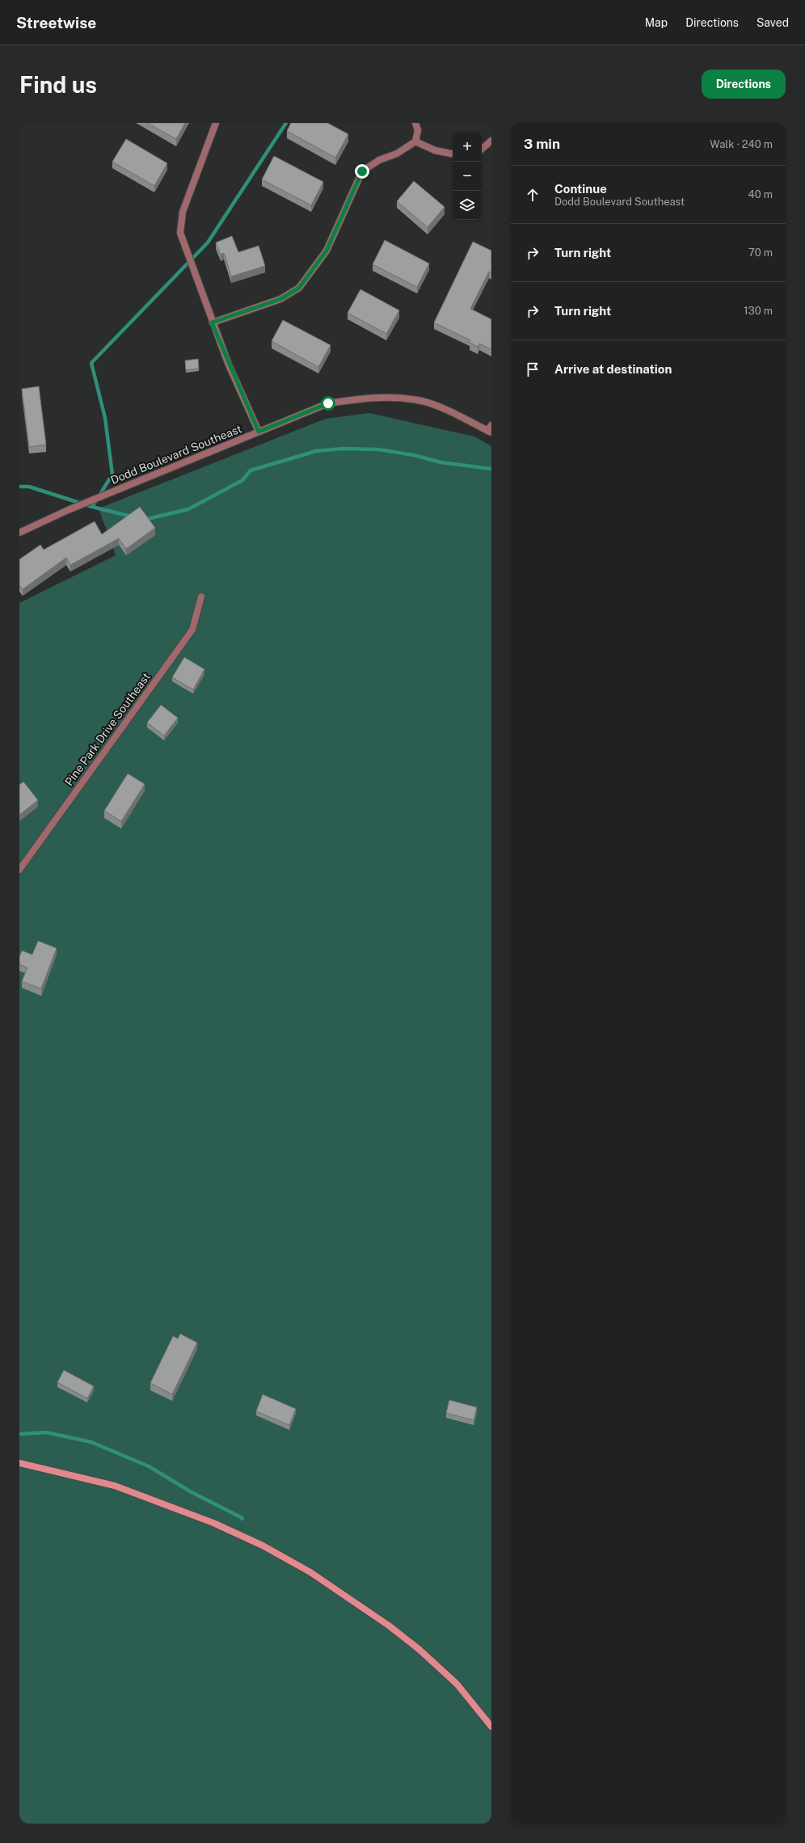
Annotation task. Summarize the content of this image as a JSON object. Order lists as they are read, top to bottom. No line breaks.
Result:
{"streets":{"street":["Dodd Boulevard Southeast","Pine Park Drive Southeast"]},"page":{"header":"Streetwise","nav":["Map","Directions","Saved"],"buttons":"Directions","title":"Find us","heading":["3 min","Walk · 240 m"],"map_buttons":["+","−"],"list":[["Continue","Dodd Boulevard Southeast","40 m"],["Turn right","70 m"],["Turn right","130 m"],"Arrive at destination"]}}
